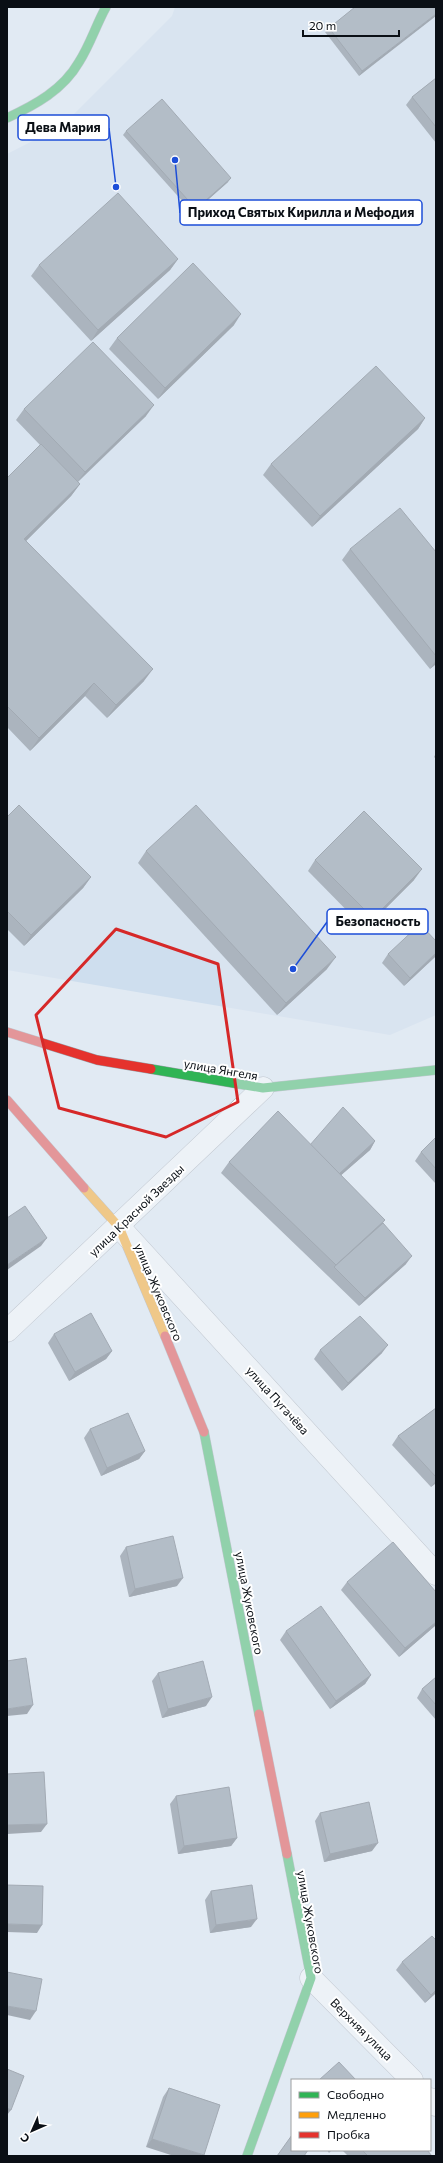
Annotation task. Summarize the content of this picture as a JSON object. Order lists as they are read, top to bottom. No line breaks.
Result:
{"streets":{"street":["улица Янгеля","улица Красной Звезды","улица Жуковского","улица Пугачёва","Верхняя улица"]},"crossings":[["улица Янгеля","улица Красной Звезды"],["улица Красной Звезды","улица Жуковского"],["улица Красной Звезды","улица Пугачёва"],["улица Жуковского","улица Пугачёва"],["улица Жуковского","Верхняя улица"]],"places":["Приход Святых Кирилла и Мефодия","Дева Мария","Безопасность"],"legend":["Свободно","Медленно","Пробка"],"scale_bar":"20 m","north":"bottom left"}
